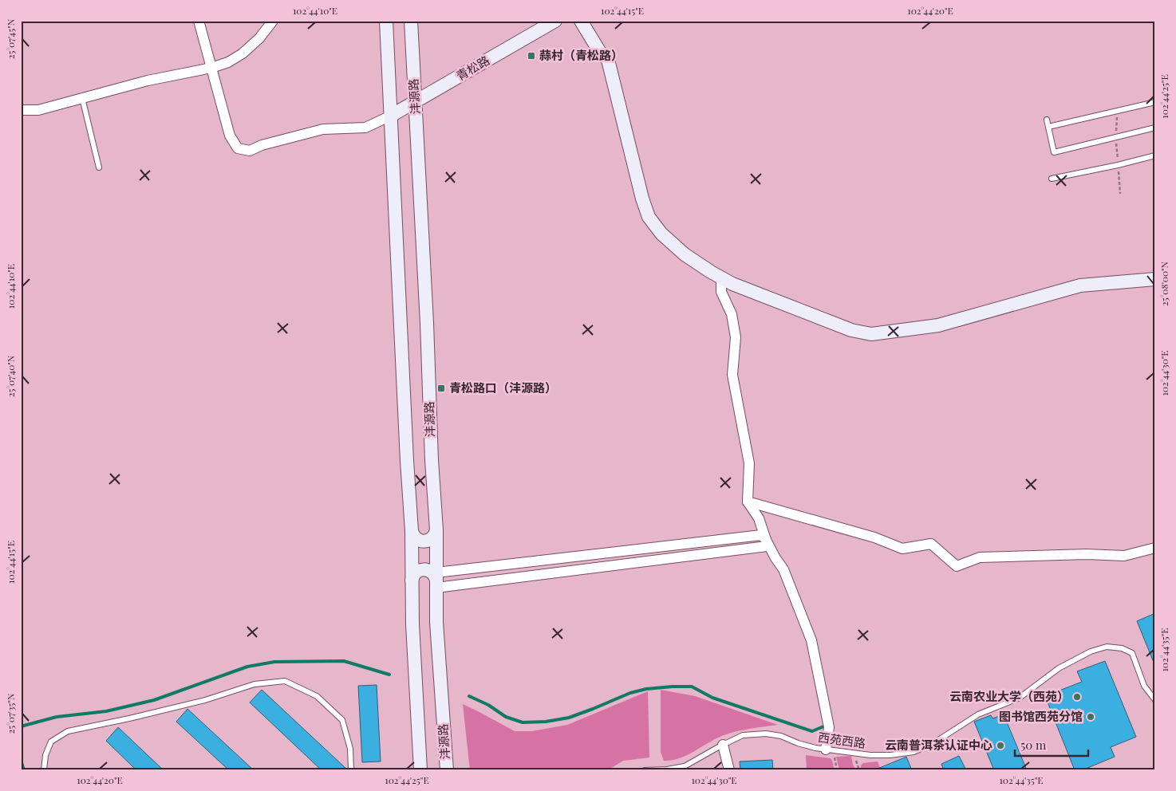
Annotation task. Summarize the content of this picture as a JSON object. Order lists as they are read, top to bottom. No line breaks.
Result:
{"streets":{"main road":["青松路","沣源路"],"lane":["西苑西路"]},"crossings":[["青松路","沣源路"]],"places":{"transit":["蒜村（青松路）","青松路口（沣源路）"],"other":["云南农业大学（西苑）","图书馆西苑分馆","云南普洱茶认证中心"]},"scale_bar":"50 m","coordinates":["102°44'10\"E","102°44'15\"E","102°44'20\"E","25°07'45\"N","102°44'25\"E","25°08'00\"N","102°44'30\"E","25°07'40\"N","102°44'35\"E","25°07'35\"N"]}
